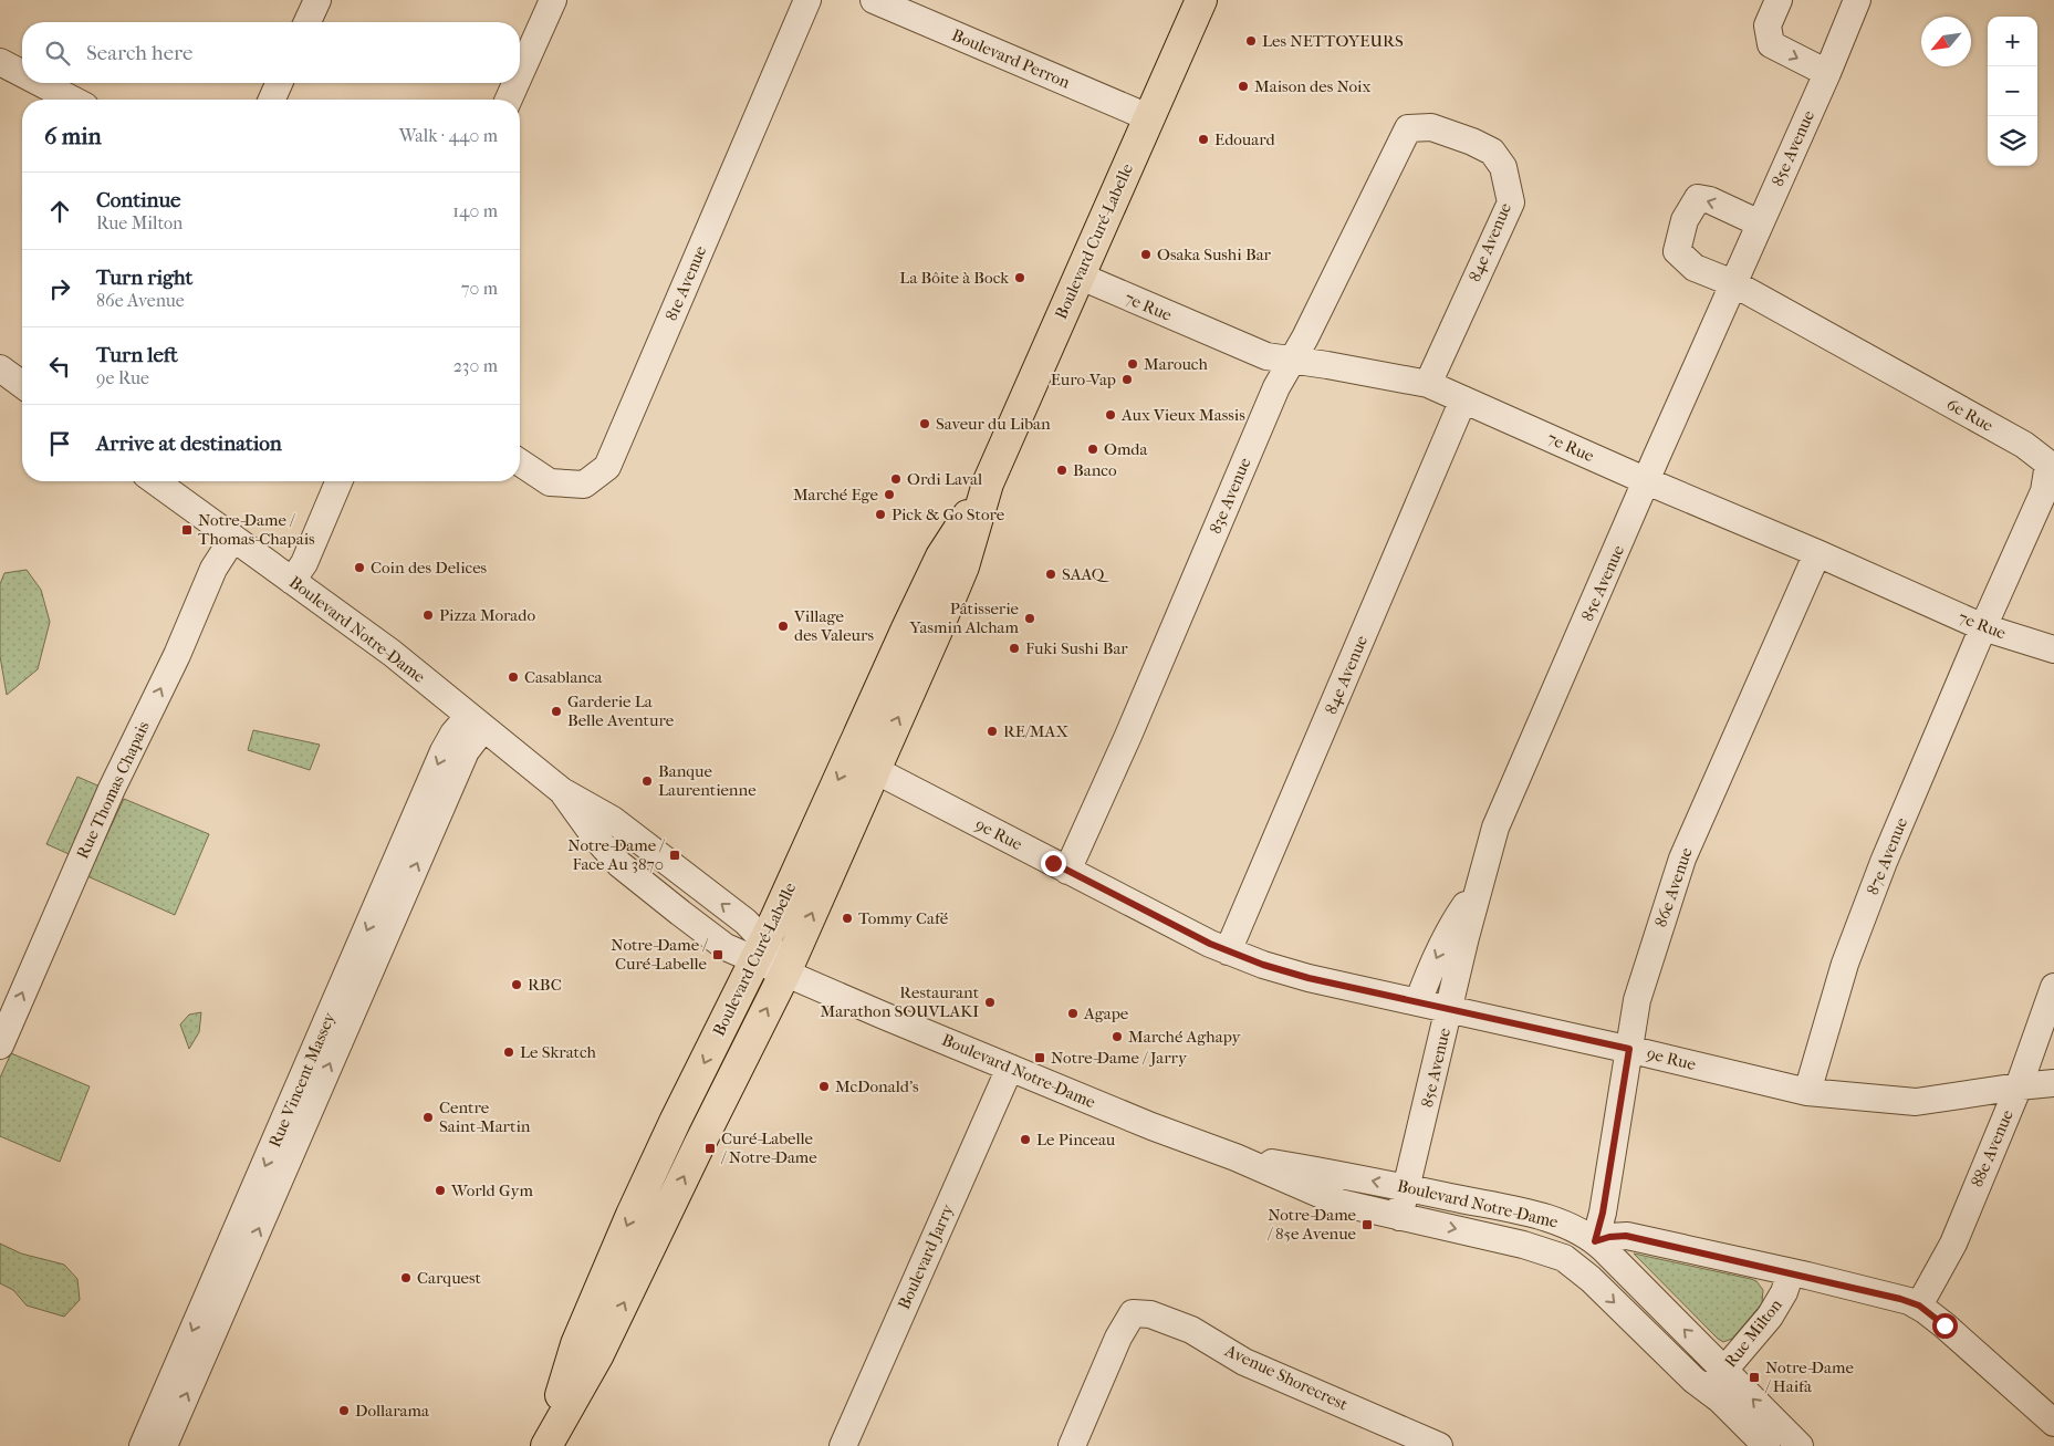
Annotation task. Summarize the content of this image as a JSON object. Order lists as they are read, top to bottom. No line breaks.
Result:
{"streets":{"main road":["Boulevard Curé-Labelle"],"street":["Boulevard Perron","85e Avenue","84e Avenue","81e Avenue","7e Rue","6e Rue","83e Avenue","Boulevard Notre-Dame","Rue Thomas Chapais","9e Rue","87e Avenue","86e Avenue","Rue Vincent Massey","88e Avenue","Boulevard Jarry","Rue Milton","Avenue Shorecrest"]},"crossings":[["Boulevard Perron","Boulevard Curé-Labelle"],["85e Avenue","7e Rue"],["85e Avenue","6e Rue"],["85e Avenue","Boulevard Notre-Dame"],["85e Avenue","9e Rue"],["Boulevard Curé-Labelle","7e Rue"],["Boulevard Curé-Labelle","Boulevard Notre-Dame"],["Boulevard Curé-Labelle","9e Rue"],["84e Avenue","7e Rue"],["84e Avenue","83e Avenue"],["84e Avenue","9e Rue"],["7e Rue","6e Rue"],["7e Rue","83e Avenue"],["7e Rue","87e Avenue"],["7e Rue","86e Avenue"],["6e Rue","87e Avenue"],["83e Avenue","9e Rue"],["Boulevard Notre-Dame","Rue Thomas Chapais"],["Boulevard Notre-Dame","86e Avenue"],["Boulevard Notre-Dame","Rue Vincent Massey"],["Boulevard Notre-Dame","Boulevard Jarry"],["Boulevard Notre-Dame","Rue Milton"],["9e Rue","87e Avenue"],["9e Rue","86e Avenue"],["9e Rue","88e Avenue"]],"one_way":["Rue Thomas Chapais"],"places":{"other":["Les NETTOYEURS","Maison des Noix","Edouard","Osaka Sushi Bar","La Bôite à Bock","Marouch","Euro-Vap","Aux Vieux Massis","Saveur du Liban","Omda","Banco","Ordi Laval","Marché Ege","Pick & Go Store","Coin des Delices","SAAQ","Pizza Morado","Pâtisserie Yasmin Alcham","Village des Valeurs","Fuki Sushi Bar","Casablanca","Garderie La Belle Aventure","RE/MAX","Banque Laurentienne","Tommy Café","RBC","Restaurant Marathon SOUVLAKI","Agape","Marché Aghapy","Le Skratch","McDonald's","Centre Saint-Martin","Le Pinceau","World Gym","Carquest","Dollarama"],"transit":["Notre-Dame / Thomas-Chapais","Notre-Dame / Face Au 3870","Notre-Dame / Curé-Labelle","Notre-Dame / Jarry","Curé-Labelle / Notre-Dame","Notre-Dame / 85e Avenue","Notre-Dame / Haifa"]},"north":"bottom left","page":{"map_buttons":["+","−"],"search":"Search here","heading":["6 min","Walk · 440 m"],"list":[["Continue","Rue Milton","140 m"],["Turn right","86e Avenue","70 m"],["Turn left","9e Rue","230 m"],"Arrive at destination"]}}
